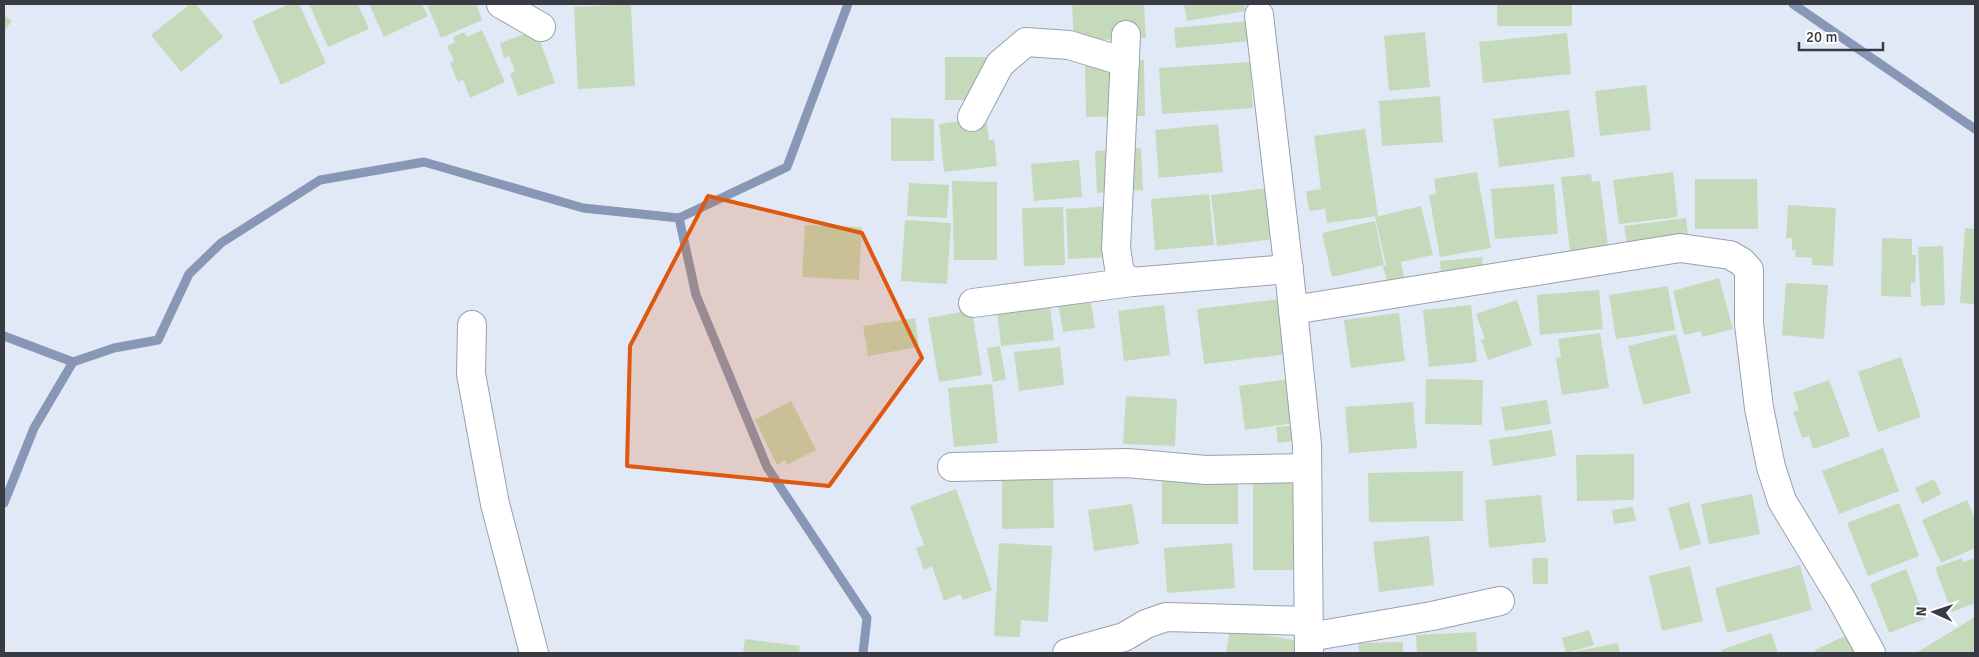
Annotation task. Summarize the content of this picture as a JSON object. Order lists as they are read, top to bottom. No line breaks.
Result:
{"scale_bar":"20 m","north":"left"}
